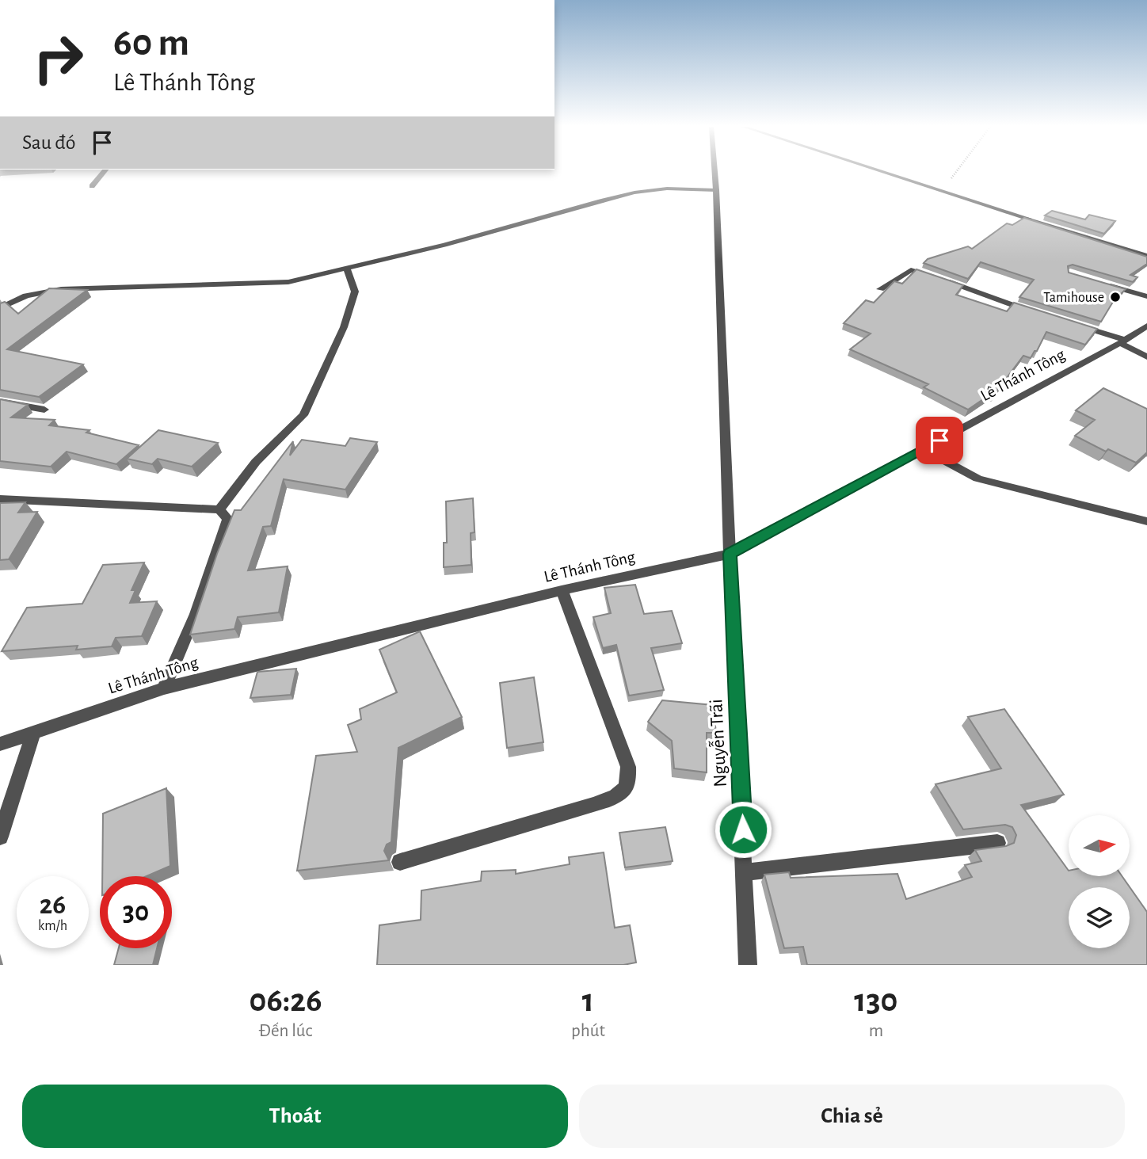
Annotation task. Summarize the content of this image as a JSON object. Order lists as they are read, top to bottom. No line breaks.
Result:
{"streets":{"street":["Lê Thánh Tông","Nguyễn Trãi"]},"crossings":[["Lê Thánh Tông","Nguyễn Trãi"]],"places":["Tamihouse"],"north":"right","page":{"turn":["60 m","Lê Thánh Tông"],"then":"Sau đó","speed":"26 km/h","limit":"30","eta":["06:26","Đến lúc","1","phút","130","m"],"buttons":["Thoát","Chia sẻ"]}}
